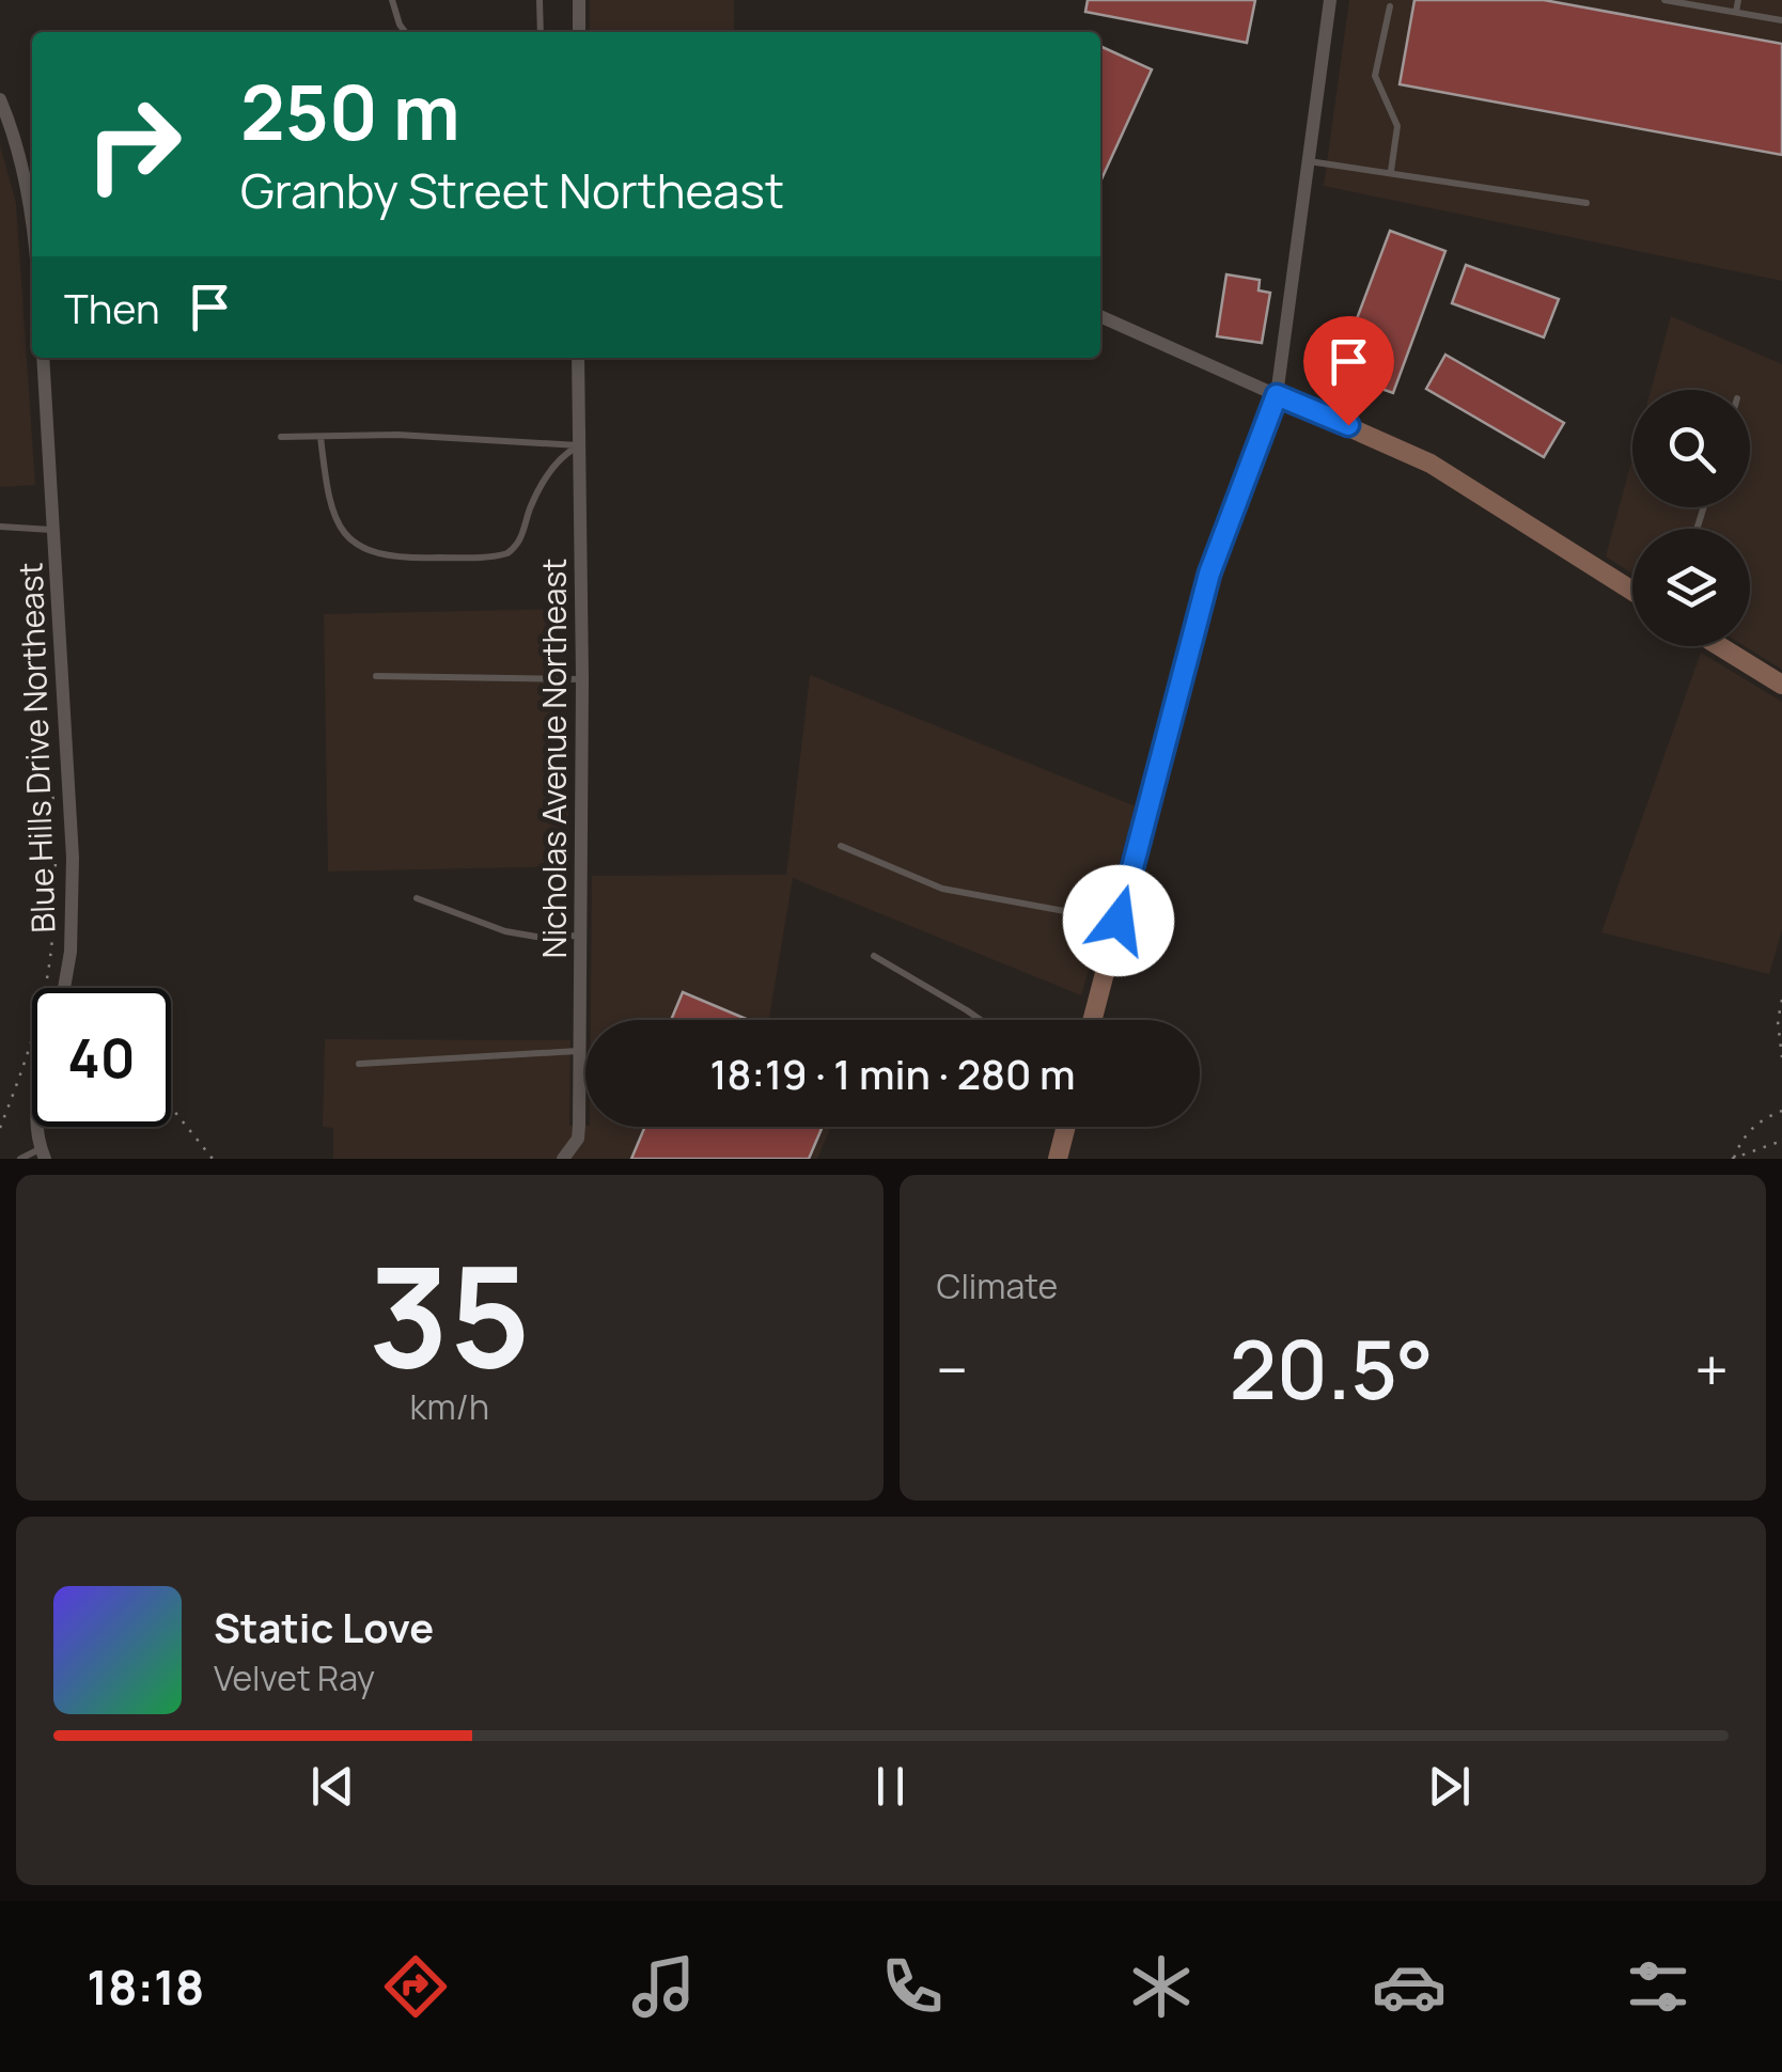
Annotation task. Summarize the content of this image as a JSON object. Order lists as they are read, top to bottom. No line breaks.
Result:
{"streets":{"street":["Blue Hills Drive Northeast","Nicholas Avenue Northeast"]},"page":{"turn":["250 m","Granby Street Northeast"],"then":"Then","limit":"40","trip":"18:19 · 1 min · 280 m","tile":[["35","km/h"],"Climate"],"heat":["−","20.5°","+"],"song":["Static Love","Velvet Ray"],"tabs":"18:18"}}
